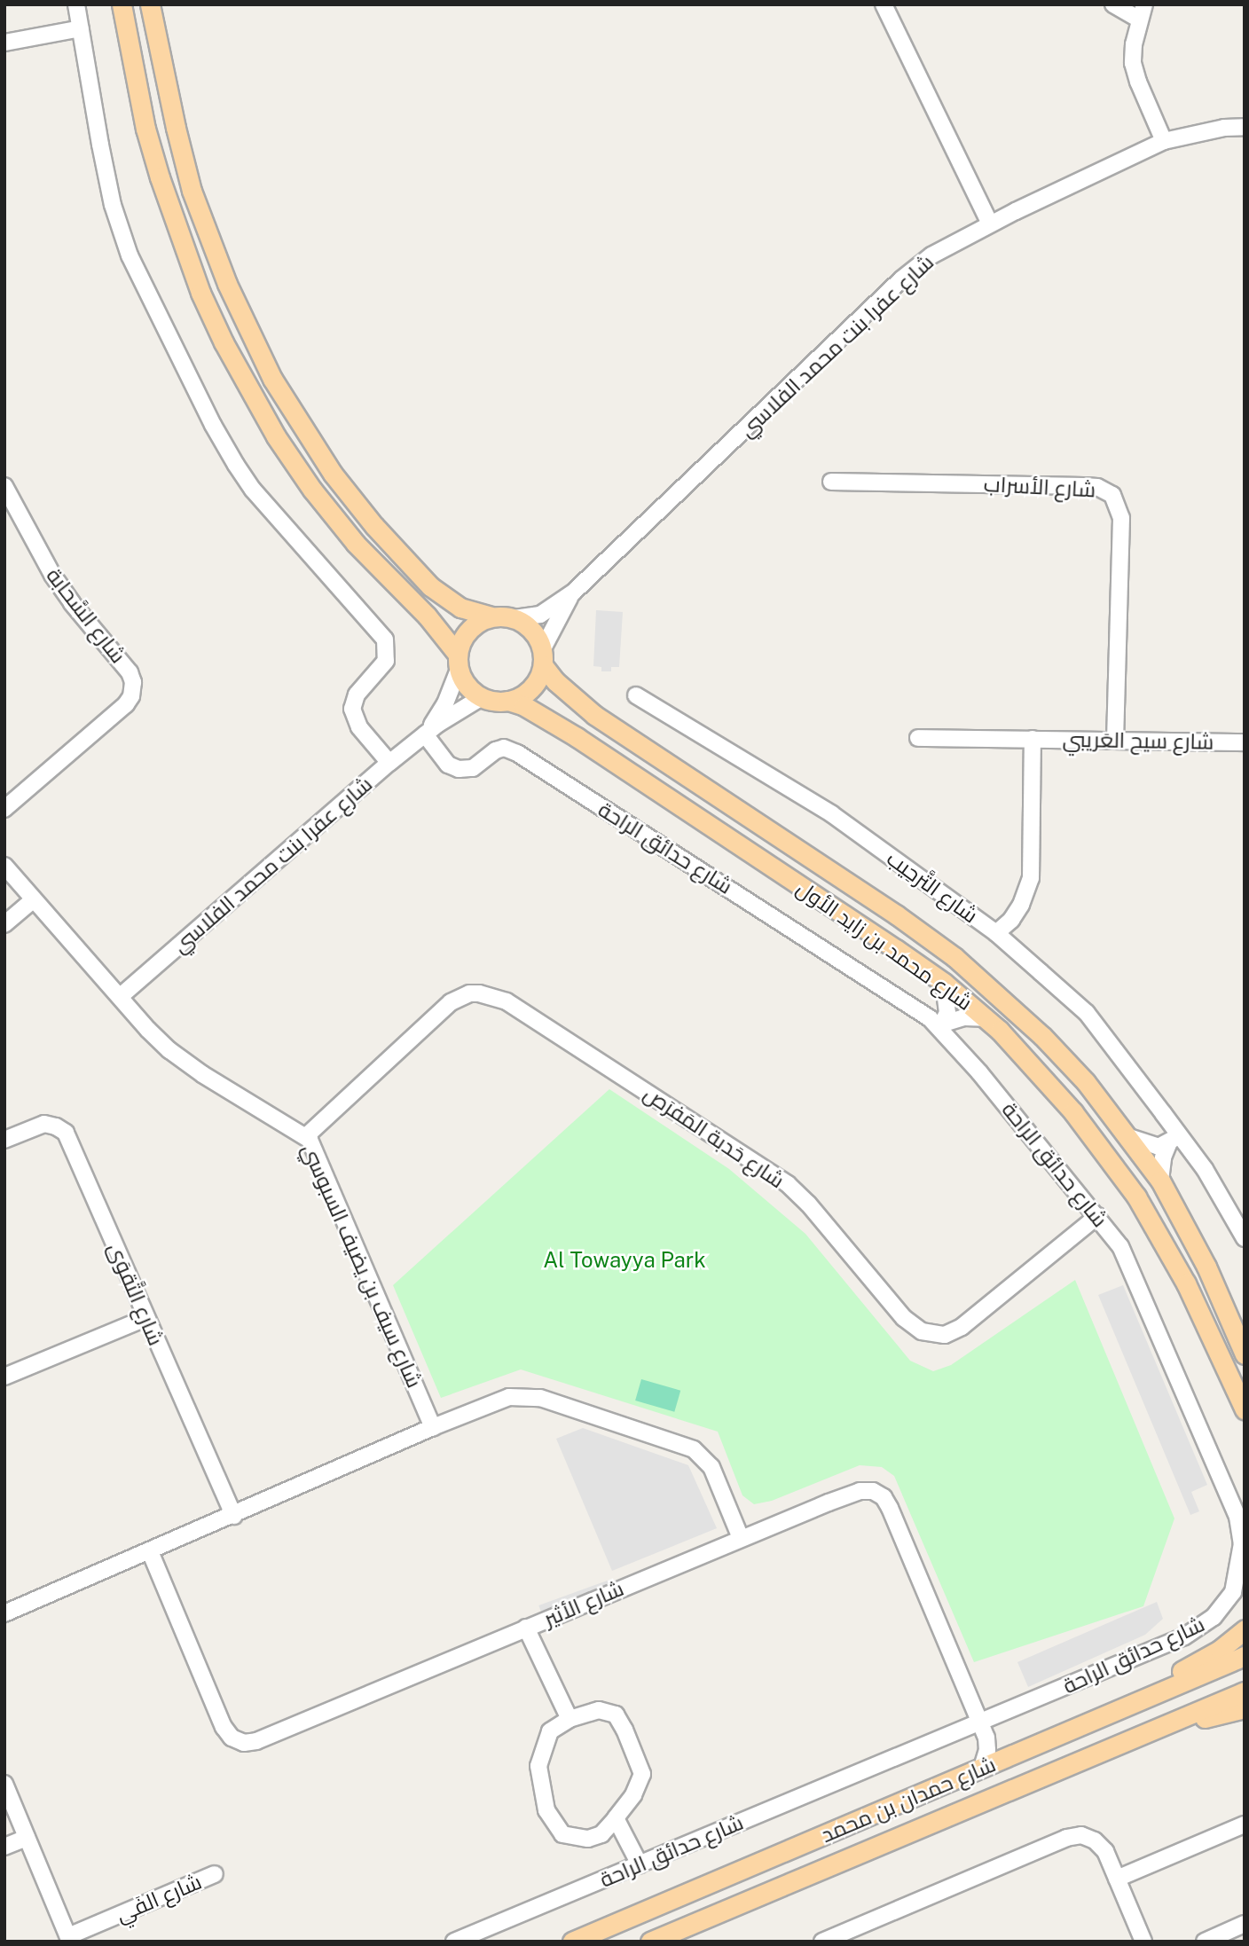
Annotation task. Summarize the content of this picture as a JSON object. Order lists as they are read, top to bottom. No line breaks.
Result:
{"streets":{"main road":["شارع محمد بن زايد الأول","شارع حمدان بن محمد"],"street":["شارع عفرا بنت محمد الفلاسي","شارع الأسراب","شارع السَّحابة","شارع سيح العَريبي","شارع حدائق الراحة","شارع التَّرحِيب","شارع حَدبة المَفرَص","شارع سيف بن يضيف السبوسي","شارع التَّقوَى","شارع الأثير","شارع الفَي"]},"crossings":[["شارع عفرا بنت محمد الفلاسي","شارع حدائق الراحة"],["شارع عفرا بنت محمد الفلاسي","شارع محمد بن زايد الأول"],["شارع عفرا بنت محمد الفلاسي","شارع سيف بن يضيف السبوسي"],["شارع الأسراب","شارع سيح العَريبي"],["شارع سيح العَريبي","شارع التَّرحِيب"],["شارع حدائق الراحة","شارع حَدبة المَفرَص"],["شارع حدائق الراحة","شارع الأثير"],["شارع حَدبة المَفرَص","شارع سيف بن يضيف السبوسي"]],"parks":["Al Towayya Park"]}
